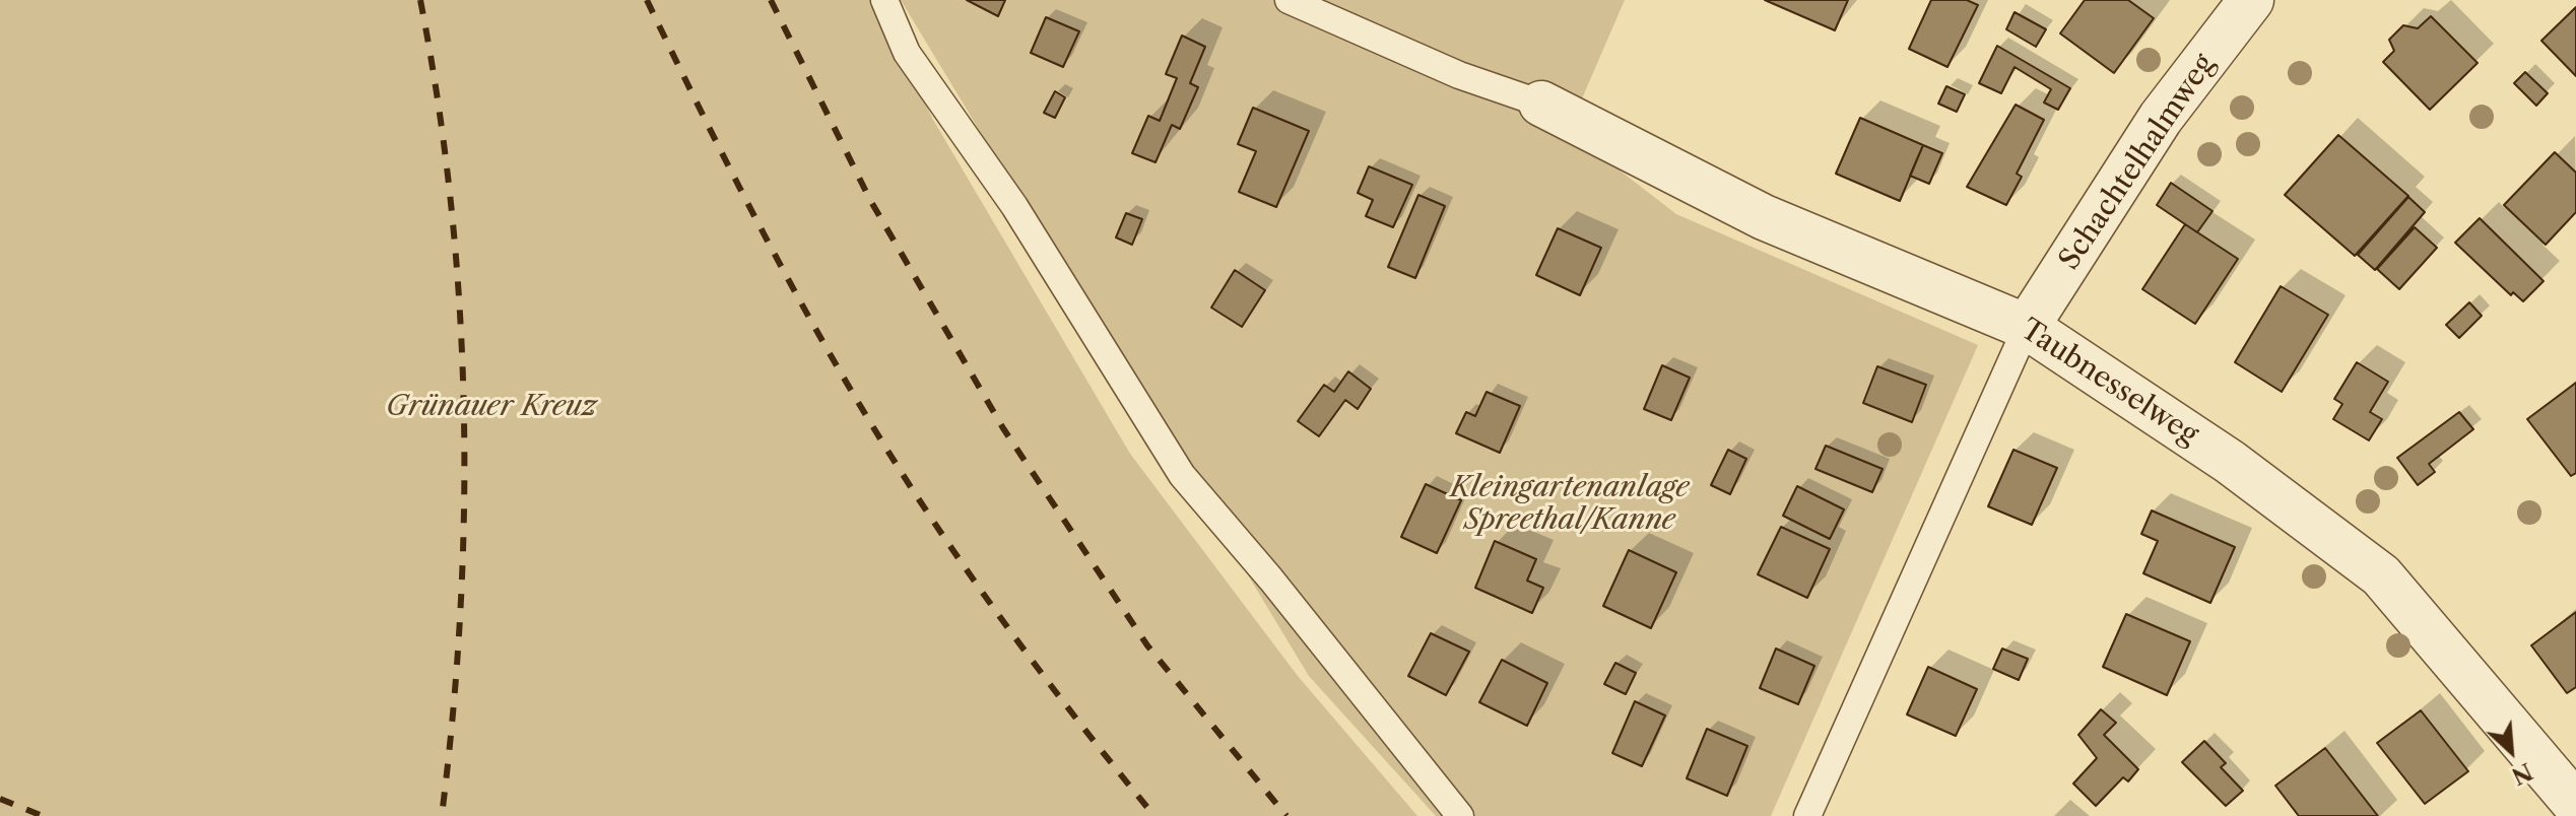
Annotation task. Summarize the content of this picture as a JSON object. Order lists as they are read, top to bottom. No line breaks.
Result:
{"streets":{"street":["Schachtelhalmweg","Taubnesselweg"]},"crossings":[["Schachtelhalmweg","Taubnesselweg"]],"parks":["Grünauer Kreuz","Kleingartenanlage Spreethal/Kanne"],"north":"bottom right"}
